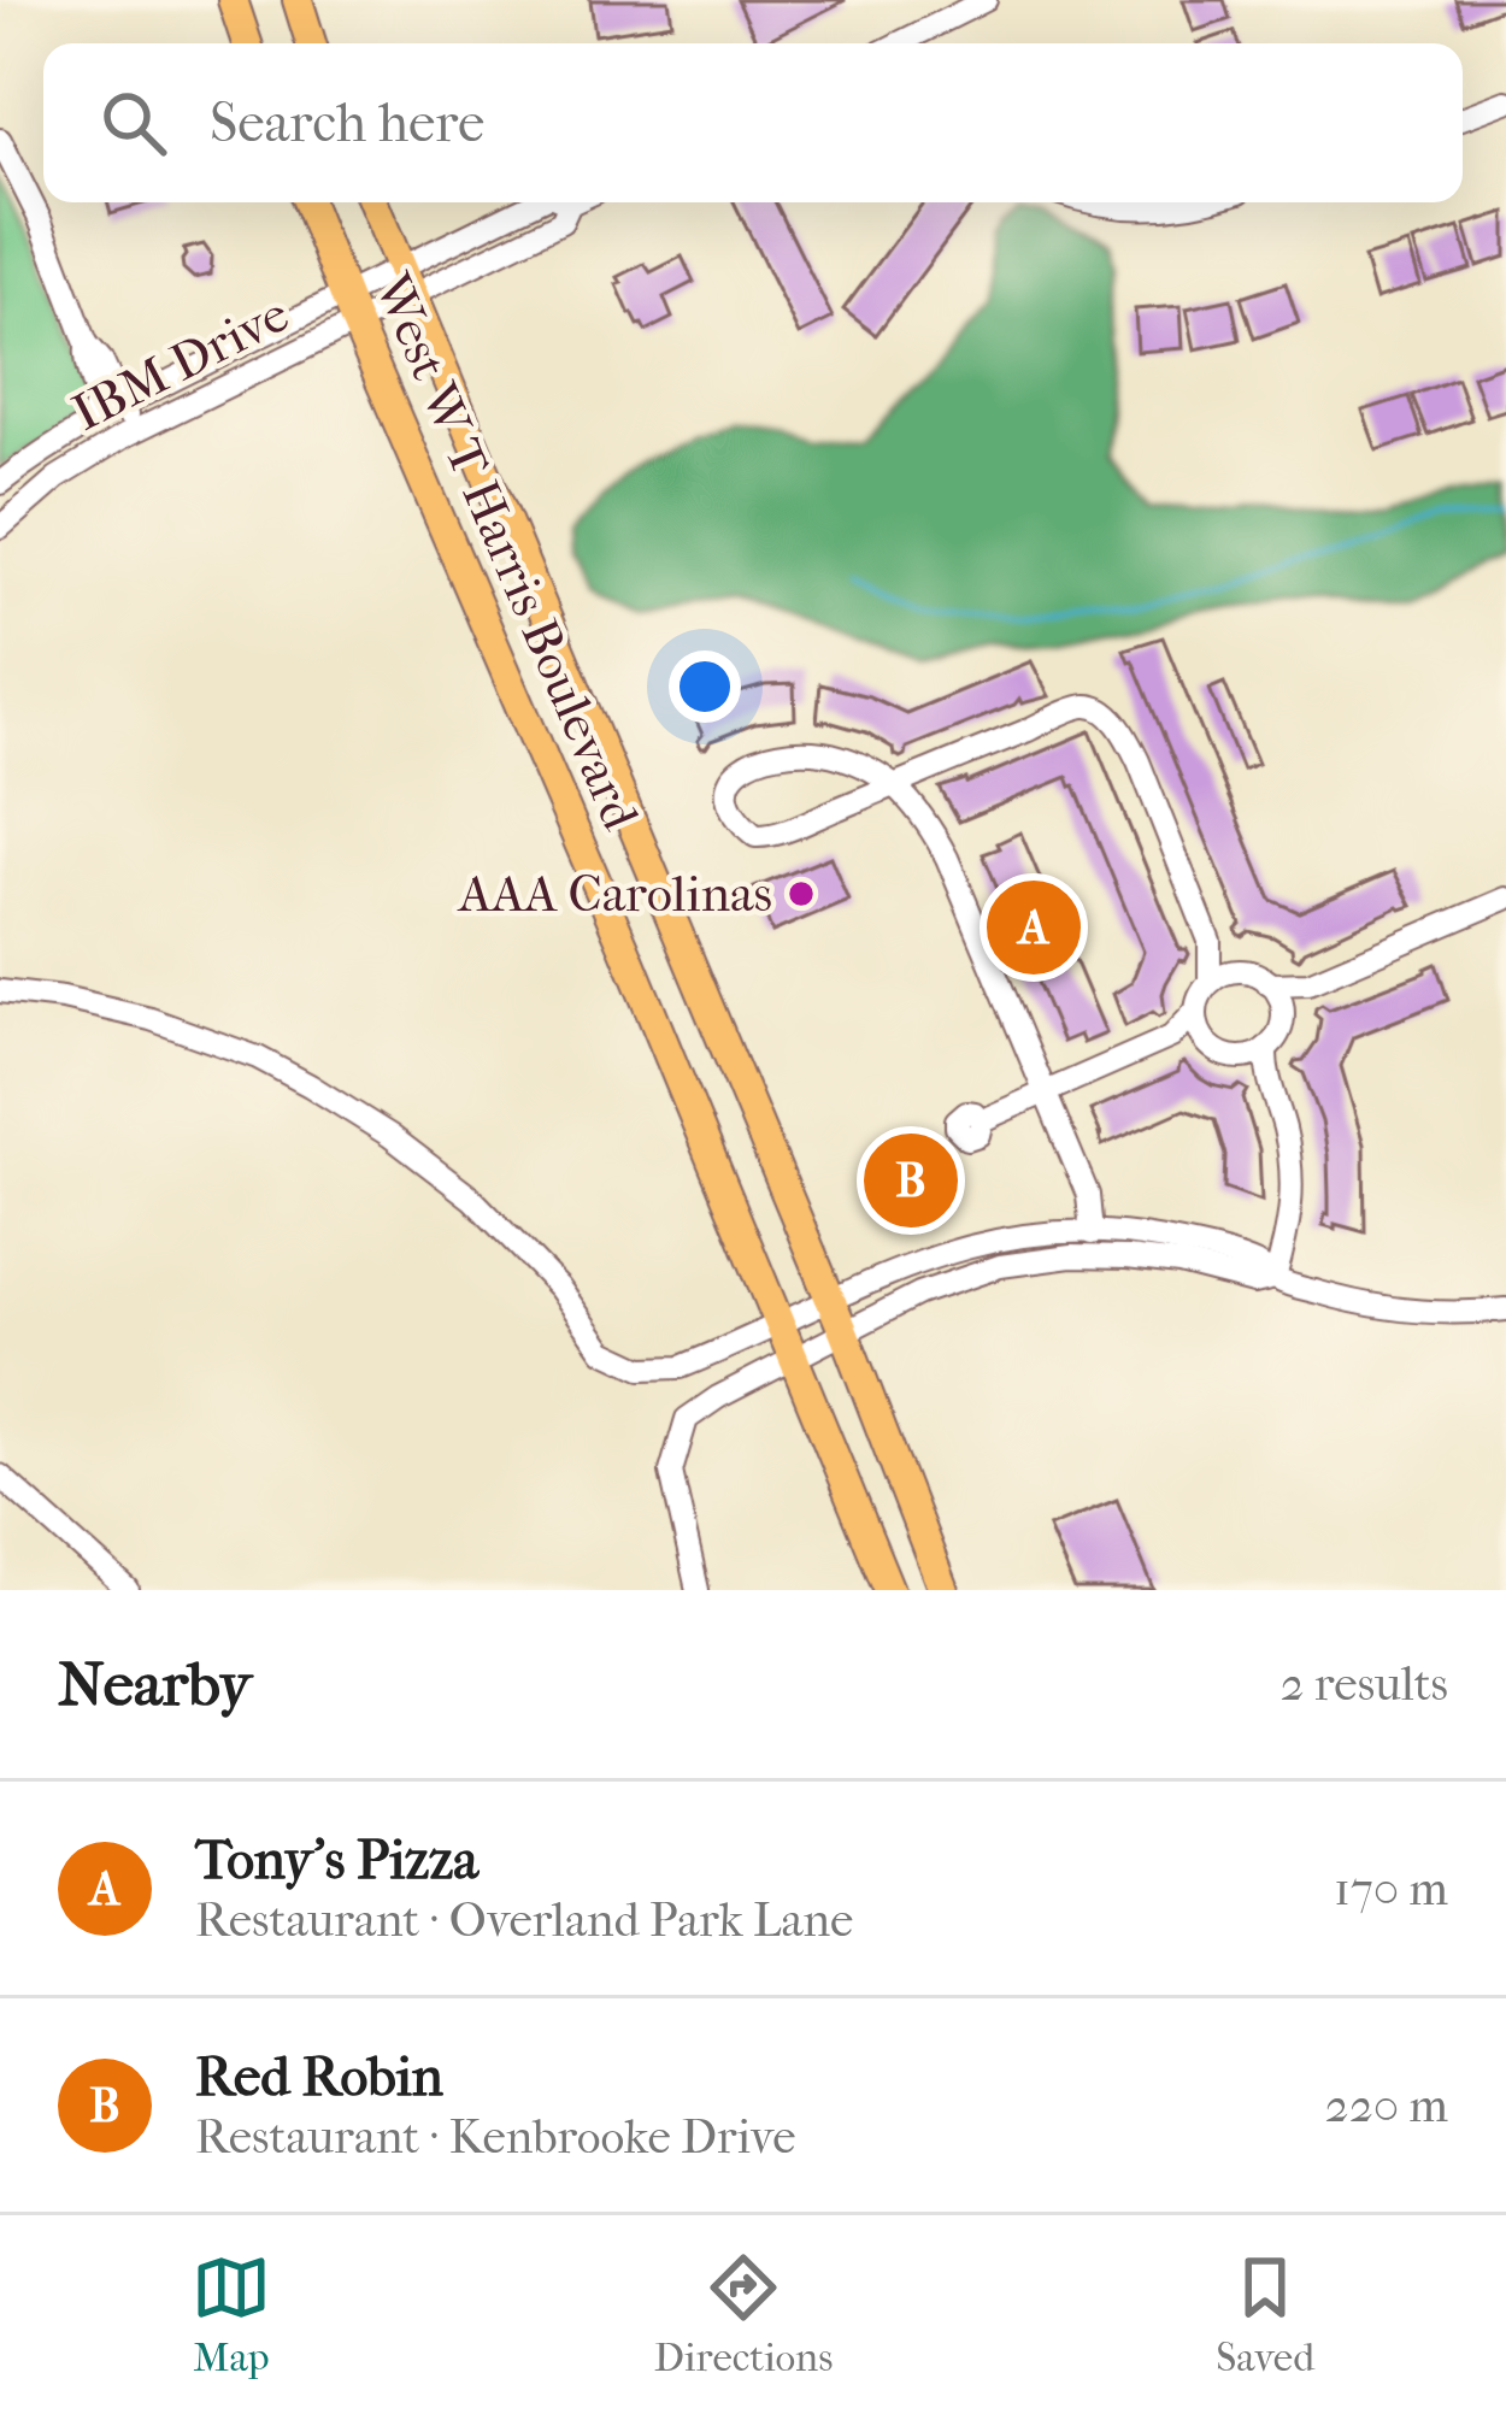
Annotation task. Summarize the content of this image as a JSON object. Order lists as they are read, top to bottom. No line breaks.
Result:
{"streets":{"main road":["West W T Harris Boulevard"],"street":["IBM Drive"]},"crossings":[["IBM Drive","West W T Harris Boulevard"]],"places":["AAA Carolinas"],"page":{"search":"Search here","pins":["A","B"],"heading":["Nearby","2 results"],"list":[{"mark":"A","name":"Tony's Pizza","note":"Restaurant · Overland Park Lane","value":"170 m"},{"mark":"B","name":"Red Robin","note":"Restaurant · Kenbrooke Drive","value":"220 m"}],"nav":["Map","Directions","Saved"]}}
